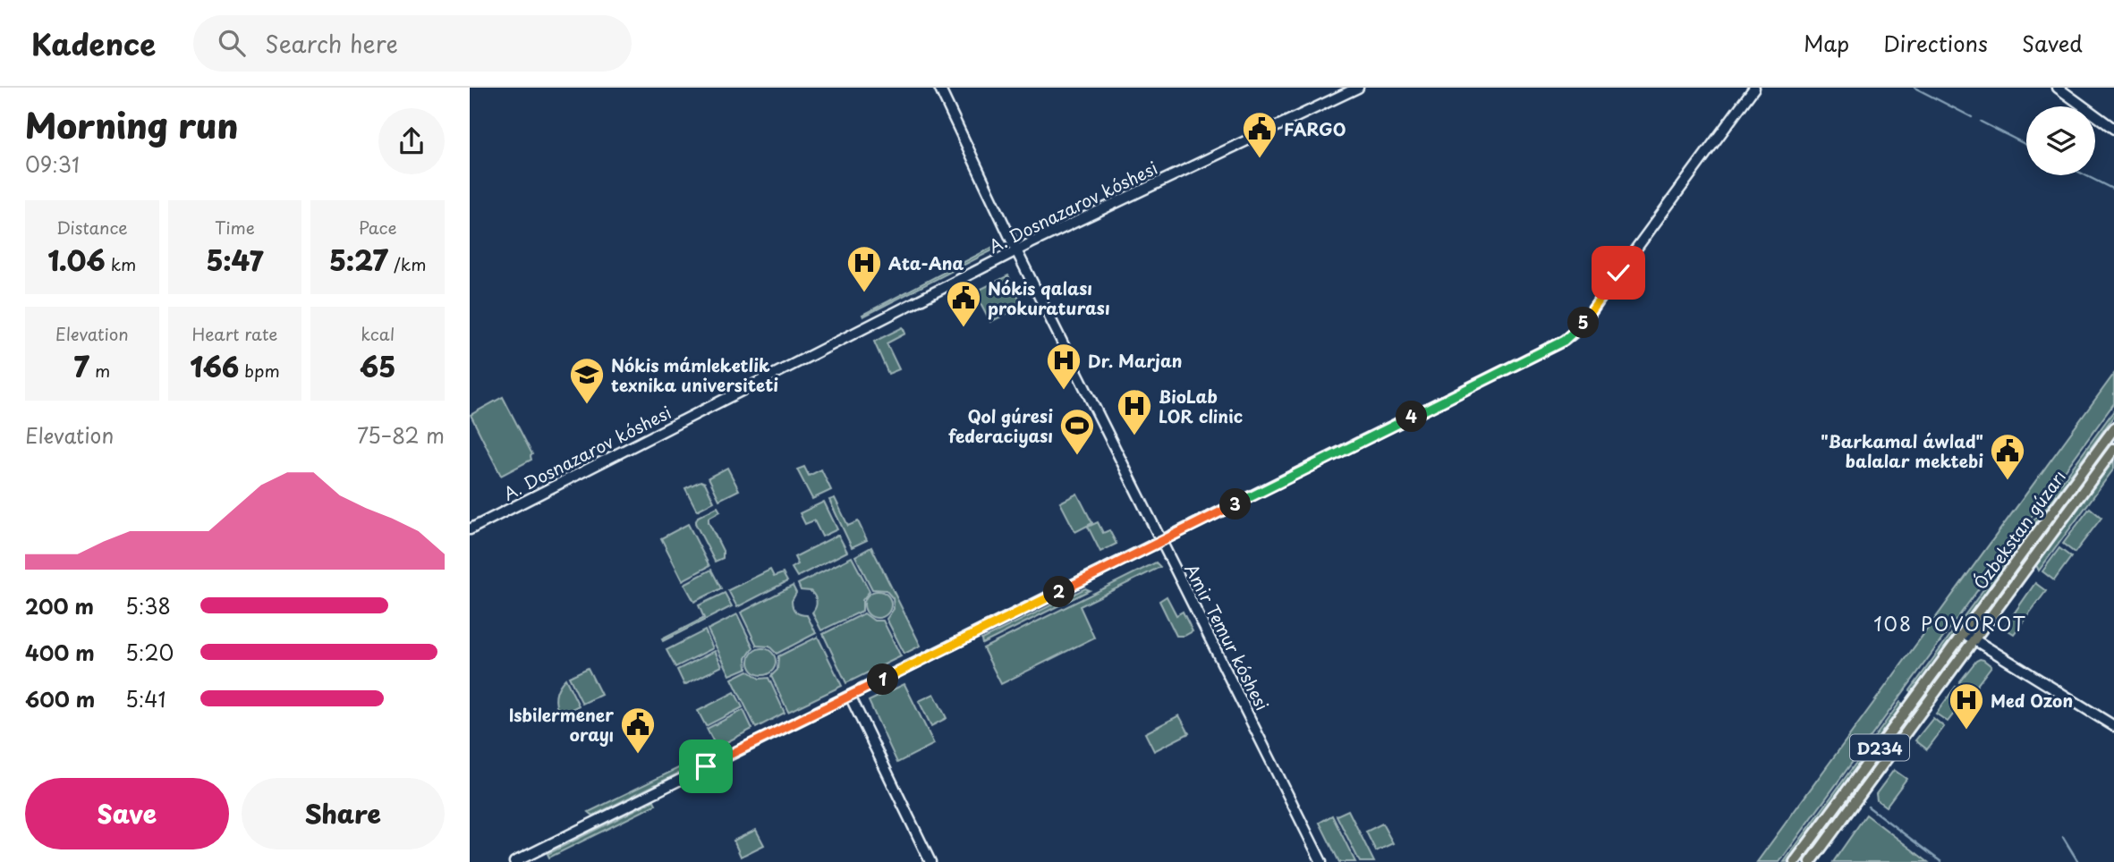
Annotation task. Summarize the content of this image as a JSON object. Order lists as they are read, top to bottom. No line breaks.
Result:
{"streets":{"main road":["A. Dosnazarov kóshesi","Ózbekstan gúzarı","Amir Temur kóshesi","D234"]},"crossings":[["A. Dosnazarov kóshesi","Amir Temur kóshesi"]],"districts":["108 POVOROT"],"places":{"public building":["FARGO","Nókis qalası prokuraturası","\"Barkamal áwlad\" balalar mektebi","Isbilermener orayı"],"hospital":["Ata-Ana","Dr. Marjan","BioLab LOR clinic","Med Ozon"],"school or university":["Nókis mámleketlik texnika universiteti"],"sports":["Qol gúresi federaciyası"]},"page":{"header":"Kadence","search":"Search here","nav":["Map","Directions","Saved"],"heading":["Morning run","09:31"],"stats":[["Distance","1.06 km"],["Time","5:47"],["Pace","5:27 /km"],["Elevation","7 m"],["Heart rate","166 bpm"],["kcal","65"]],"pins":["5","4","3","2","1"],"chart":["Elevation","75–82 m"],"list":[{"name":"200 m","note":"5:38"},{"name":"400 m","note":"5:20"},{"name":"600 m","note":"5:41"}],"buttons":["Save","Share"]}}
